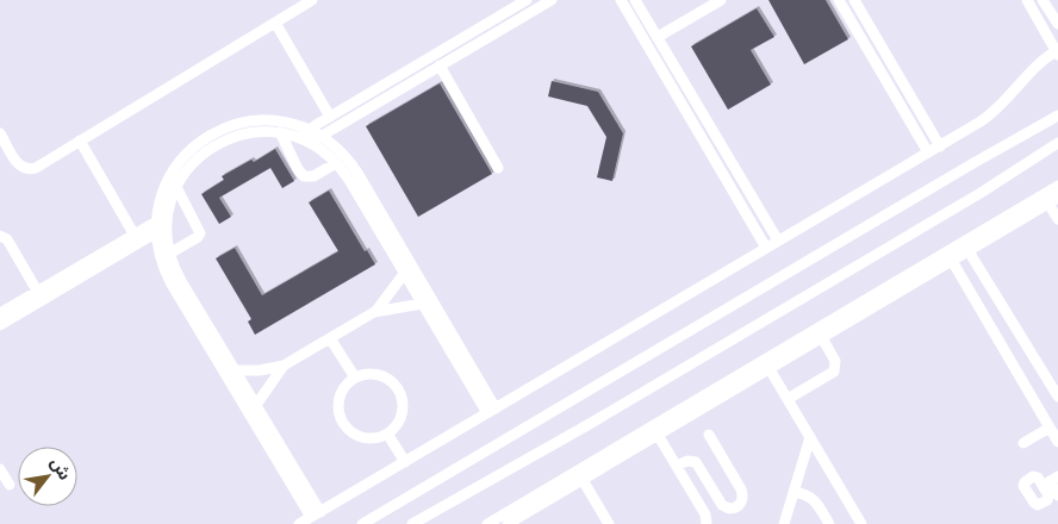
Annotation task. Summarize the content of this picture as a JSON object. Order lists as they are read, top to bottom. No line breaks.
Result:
{"north":"top right"}
